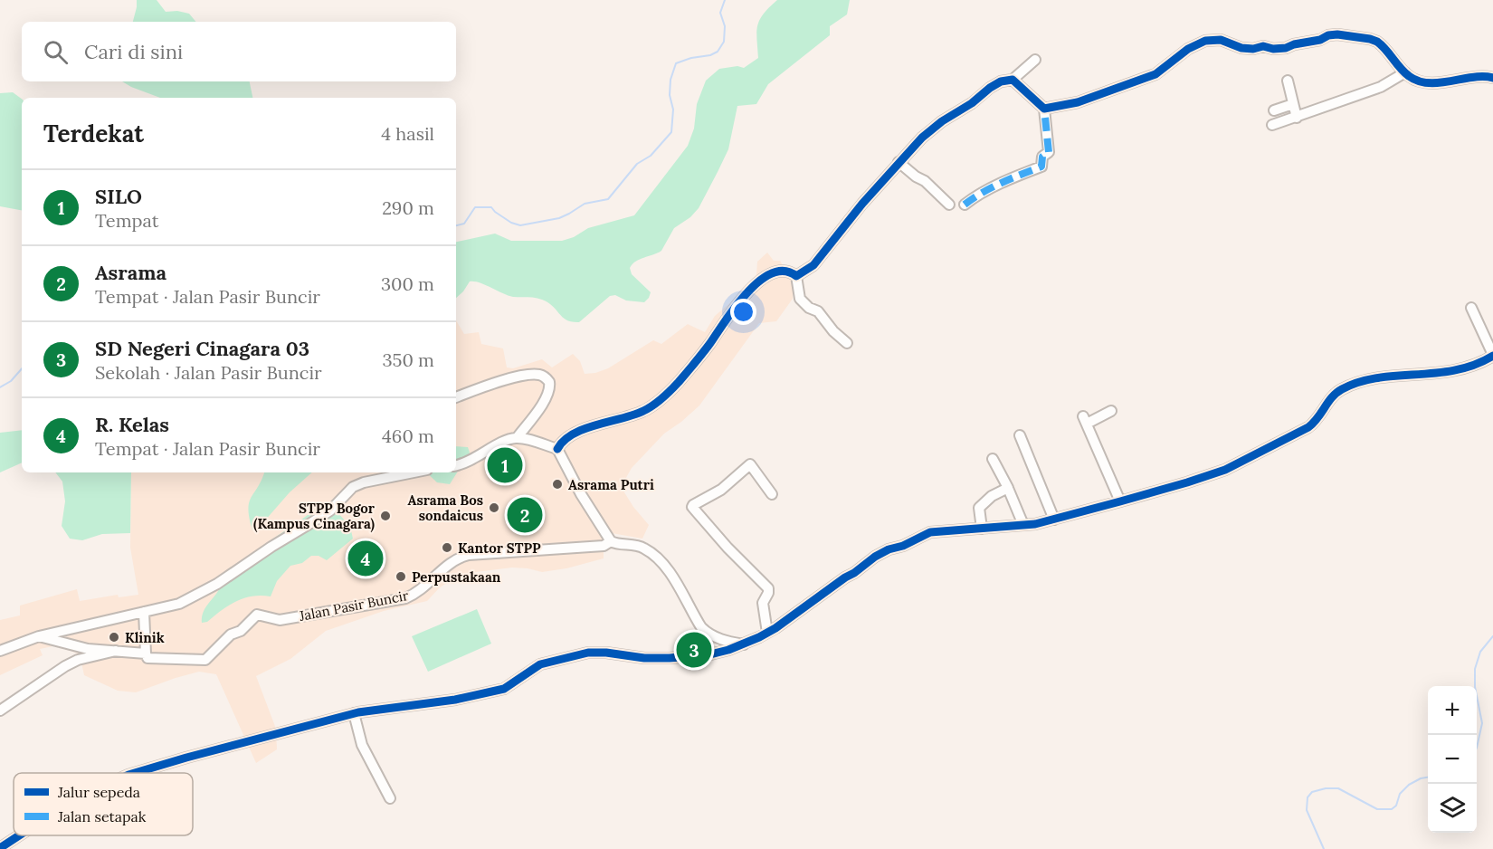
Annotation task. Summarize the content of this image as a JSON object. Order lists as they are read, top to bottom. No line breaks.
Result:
{"streets":{"street":["Jalan Pasir Buncir"]},"places":["Asrama Putri","Asrama Bos sondaicus","STPP Bogor (Kampus Cinagara)","Kantor STPP","Perpustakaan","Klinik"],"legend":["Jalur sepeda","Jalan setapak"],"page":{"search":"Cari di sini","heading":["Terdekat","4 hasil"],"list":[{"mark":"1","name":"SILO","note":"Tempat","value":"290 m"},{"mark":"2","name":"Asrama","note":"Tempat · Jalan Pasir Buncir","value":"300 m"},{"mark":"3","name":"SD Negeri Cinagara 03","note":"Sekolah · Jalan Pasir Buncir","value":"350 m"},{"mark":"4","name":"R. Kelas","note":"Tempat · Jalan Pasir Buncir","value":"460 m"}],"pins":["1","2","4","3"],"map_buttons":["+","−"]}}
